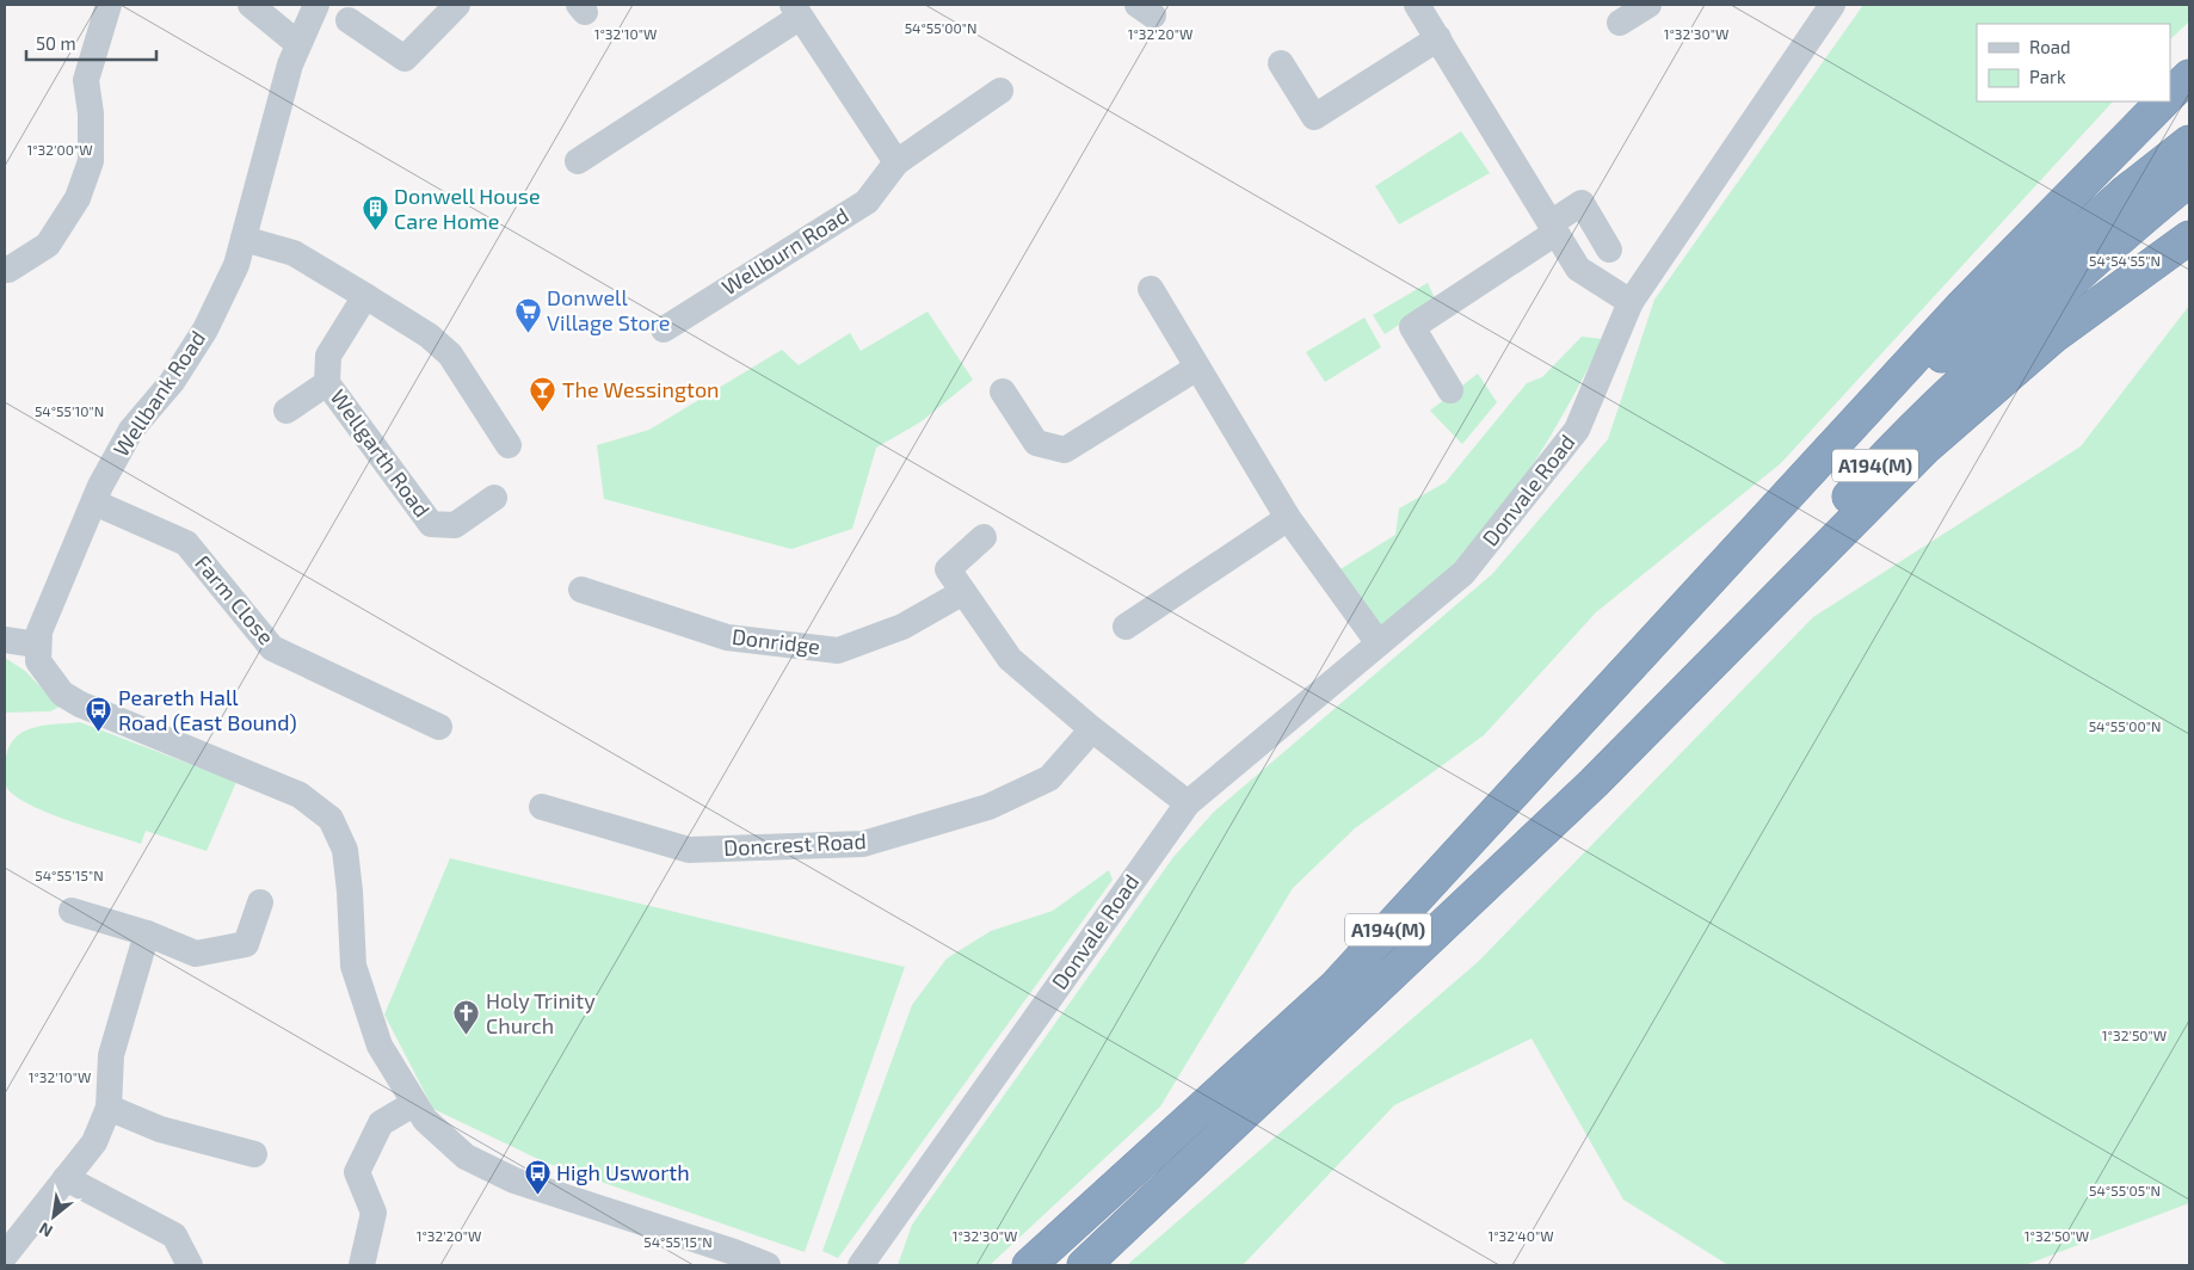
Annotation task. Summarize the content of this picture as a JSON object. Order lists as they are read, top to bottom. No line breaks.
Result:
{"streets":{"highway":["A194(M)"],"street":["Wellburn Road","Wellbank Road","Wellgarth Road","Donvale Road","Farm Close","Donridge","Doncrest Road"]},"crossings":[["Wellbank Road","Farm Close"]],"places":{"building":["Donwell House Care Home"],"supermarket":["Donwell Village Store"],"bar":["The Wessington"],"bus stop":["Peareth Hall Road (East Bound)","High Usworth"],"church":["Holy Trinity Church"]},"legend":["Road","Park"],"scale_bar":"50 m","north":"bottom left","coordinates":["54°55'00\"N","1°32'10\"W","1°32'20\"W","1°32'30\"W","1°32'00\"W","54°54'55\"N","54°55'10\"N","54°55'15\"N","1°32'50\"W","54°55'05\"N","1°32'40\"W"]}
